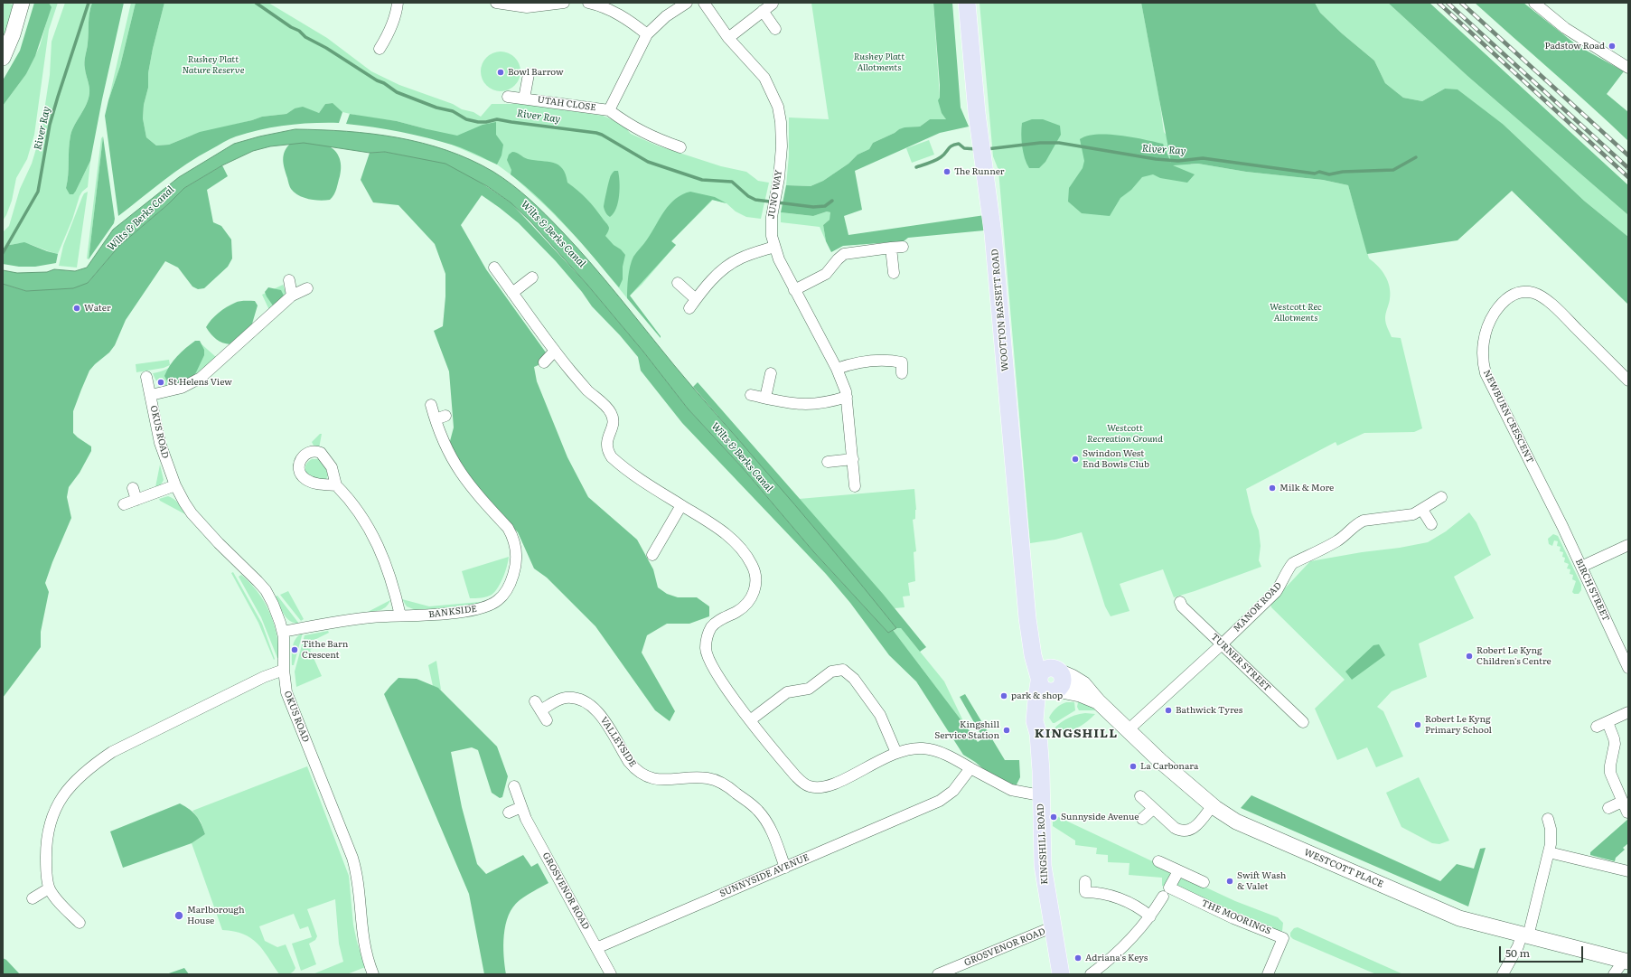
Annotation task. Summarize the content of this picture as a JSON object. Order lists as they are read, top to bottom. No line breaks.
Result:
{"streets":{"main road":["WOOTTON BASSETT ROAD","KINGSHILL ROAD","WESTCOTT PLACE"],"street":["UTAH CLOSE","JUNO WAY","NEWBURN CRESCENT","OKUS ROAD","BIRCH STREET","MANOR ROAD","BANKSIDE","TURNER STREET","VALLEYSIDE","SUNNYSIDE AVENUE","GROSVENOR ROAD","THE MOORINGS"]},"crossings":[["WOOTTON BASSETT ROAD","KINGSHILL ROAD"],["WOOTTON BASSETT ROAD","WESTCOTT PLACE"],["NEWBURN CRESCENT","BIRCH STREET"],["OKUS ROAD","BANKSIDE"],["MANOR ROAD","TURNER STREET"],["MANOR ROAD","WESTCOTT PLACE"],["VALLEYSIDE","SUNNYSIDE AVENUE"],["KINGSHILL ROAD","WESTCOTT PLACE"],["KINGSHILL ROAD","GROSVENOR ROAD"],["SUNNYSIDE AVENUE","GROSVENOR ROAD"]],"districts":["KINGSHILL"],"water":["River Ray","Wilts & Berks Canal"],"parks":["Rushey Platt Allotments","Rushey Platt Nature Reserve","Westcott Rec Allotments","Westcott Recreation Ground"],"places":["Padstow Road","Bowl Barrow","The Runner","Water","St Helens View","Swindon West End Bowls Club","Milk & More","Tithe Barn Crescent","Robert Le Kyng Children's Centre","park & shop","Bathwick Tyres","Robert Le Kyng Primary School","Kingshill Service Station","La Carbonara","Sunnyside Avenue","Swift Wash & Valet","Marlborough House","Adriana's Keys"],"scale_bar":"50 m"}
